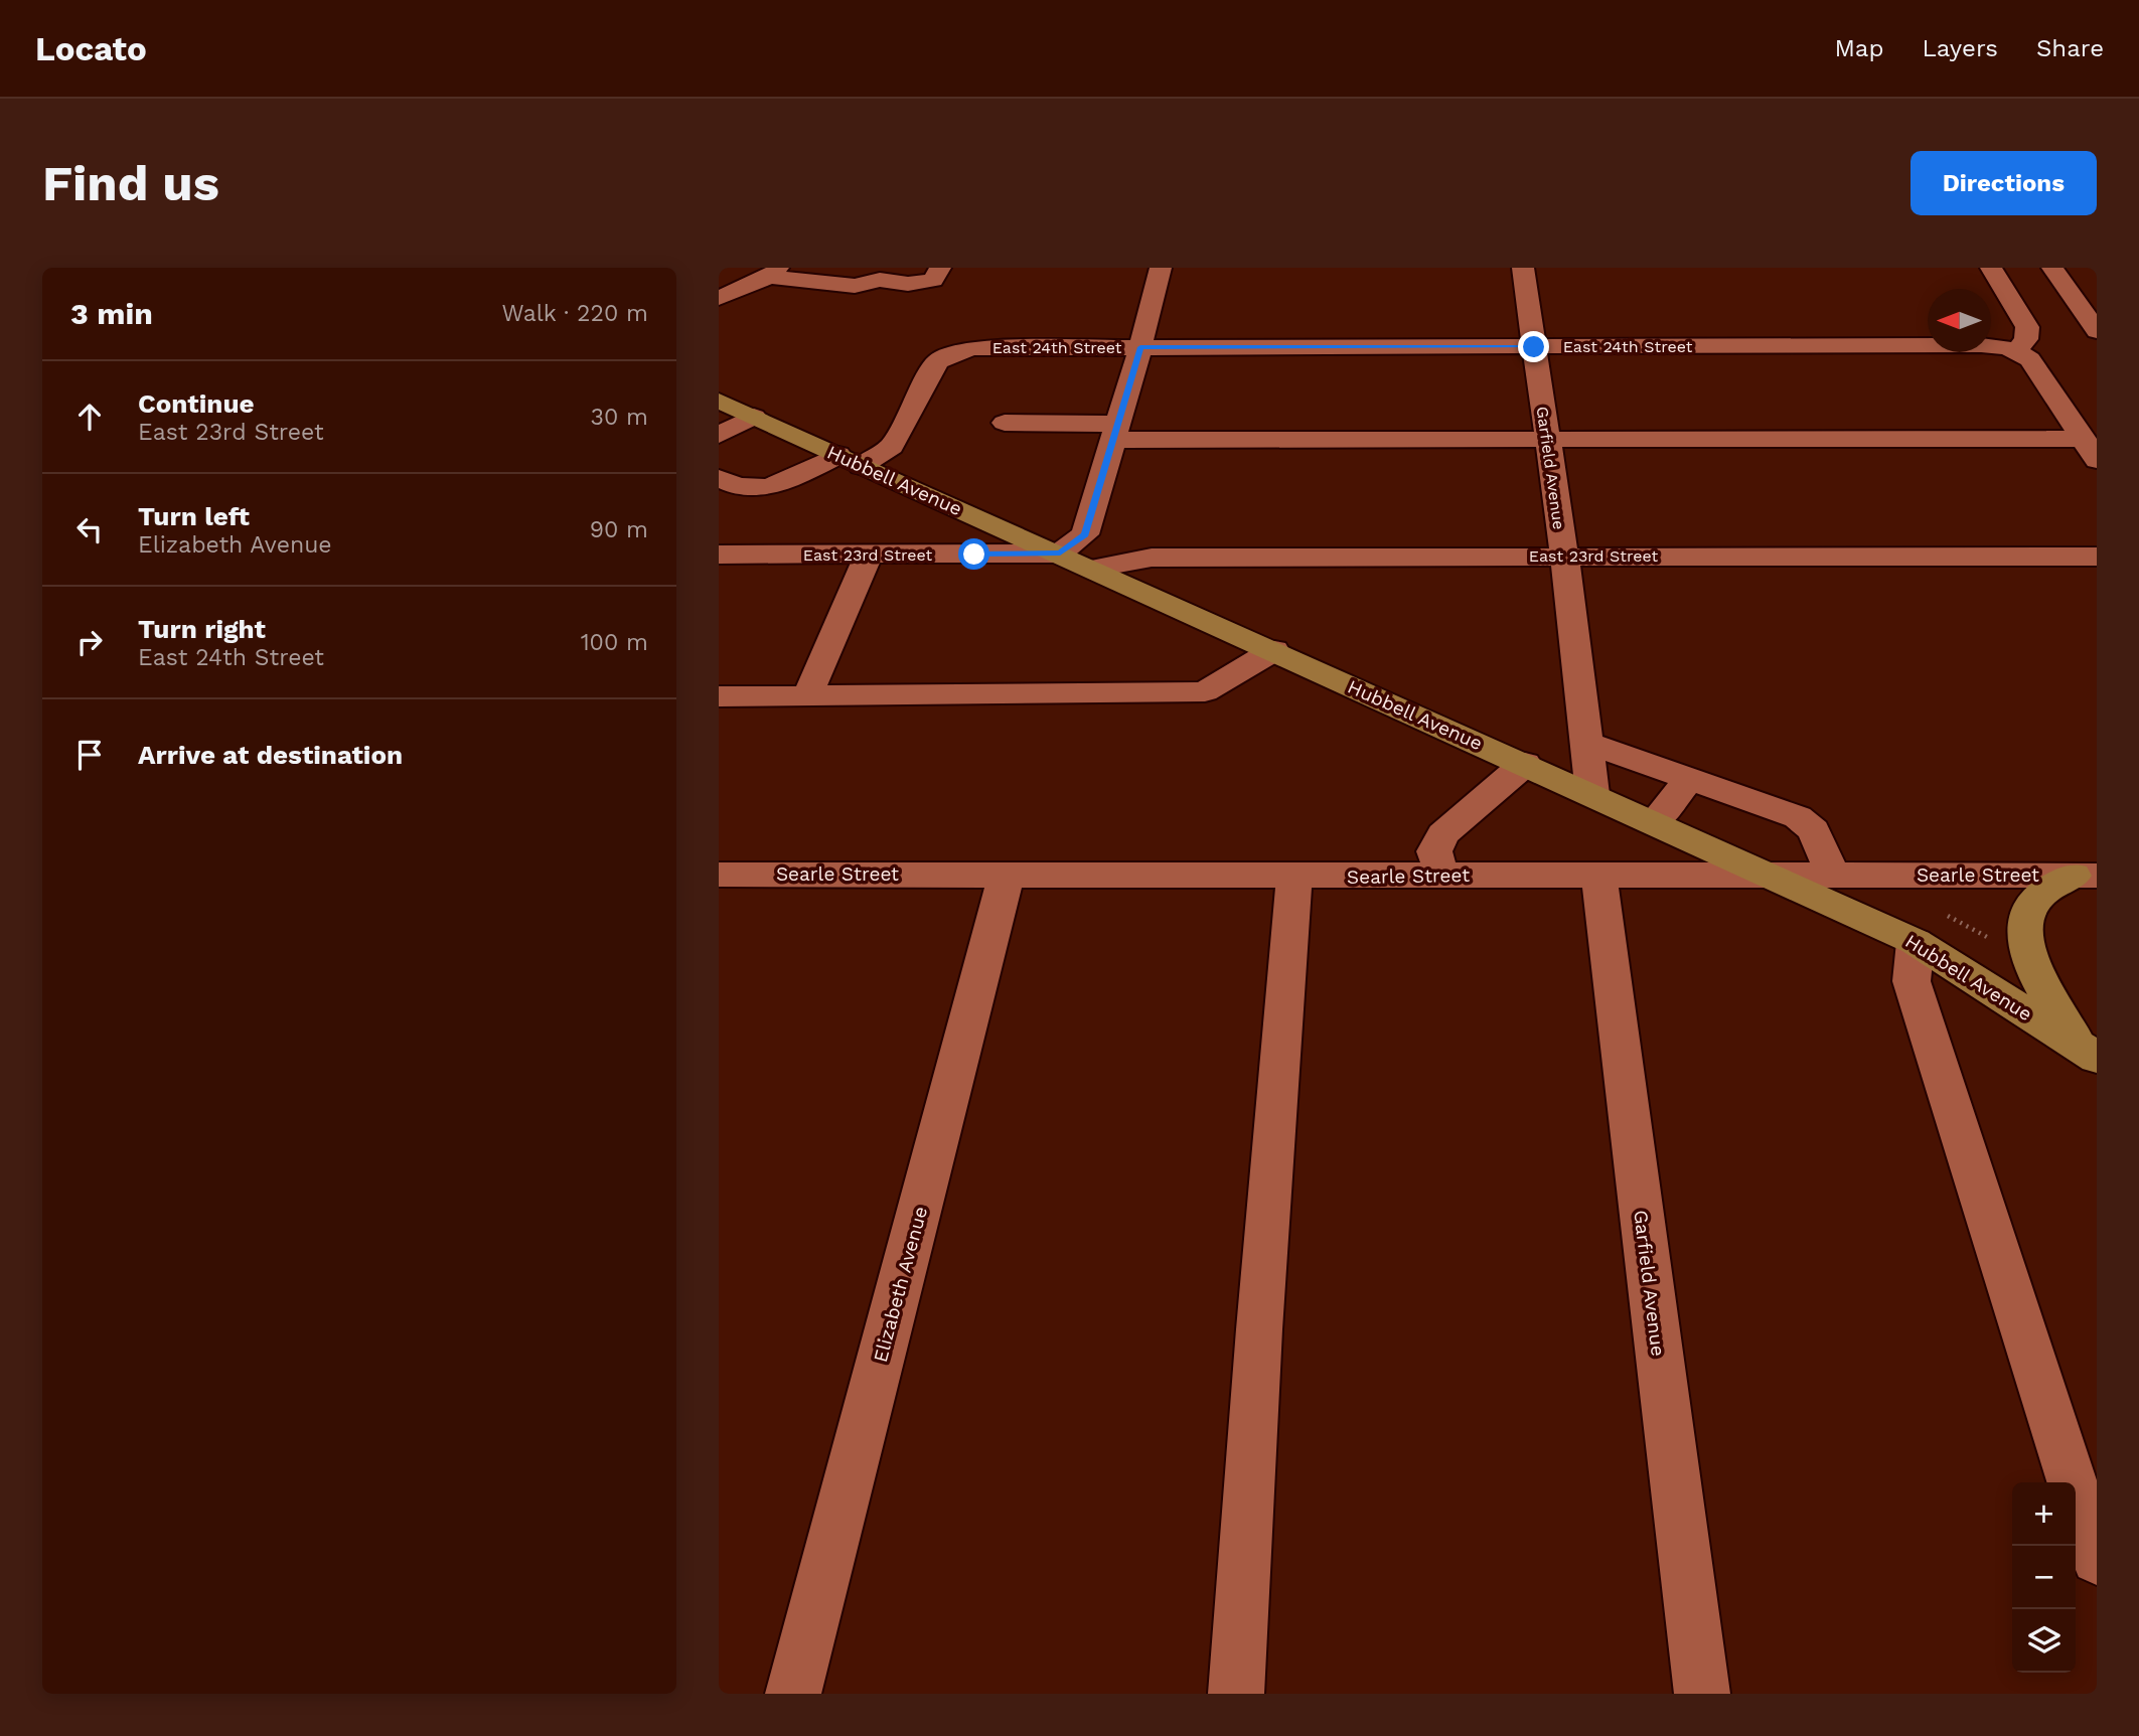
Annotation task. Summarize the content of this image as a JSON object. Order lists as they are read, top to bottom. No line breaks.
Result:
{"streets":{"main road":["Hubbell Avenue"],"street":["East 24th Street","Garfield Avenue","East 23rd Street","Searle Street","Elizabeth Avenue"]},"crossings":[["East 24th Street","Garfield Avenue"],["East 24th Street","Hubbell Avenue"],["Garfield Avenue","Hubbell Avenue"],["Garfield Avenue","East 23rd Street"],["Garfield Avenue","Searle Street"],["Hubbell Avenue","East 23rd Street"],["Hubbell Avenue","Searle Street"],["Searle Street","Elizabeth Avenue"]],"north":"left","page":{"header":"Locato","nav":["Map","Layers","Share"],"buttons":"Directions","title":"Find us","heading":["3 min","Walk · 220 m"],"list":[["Continue","East 23rd Street","30 m"],["Turn left","Elizabeth Avenue","90 m"],["Turn right","East 24th Street","100 m"],"Arrive at destination"],"map_buttons":["+","−"]}}
